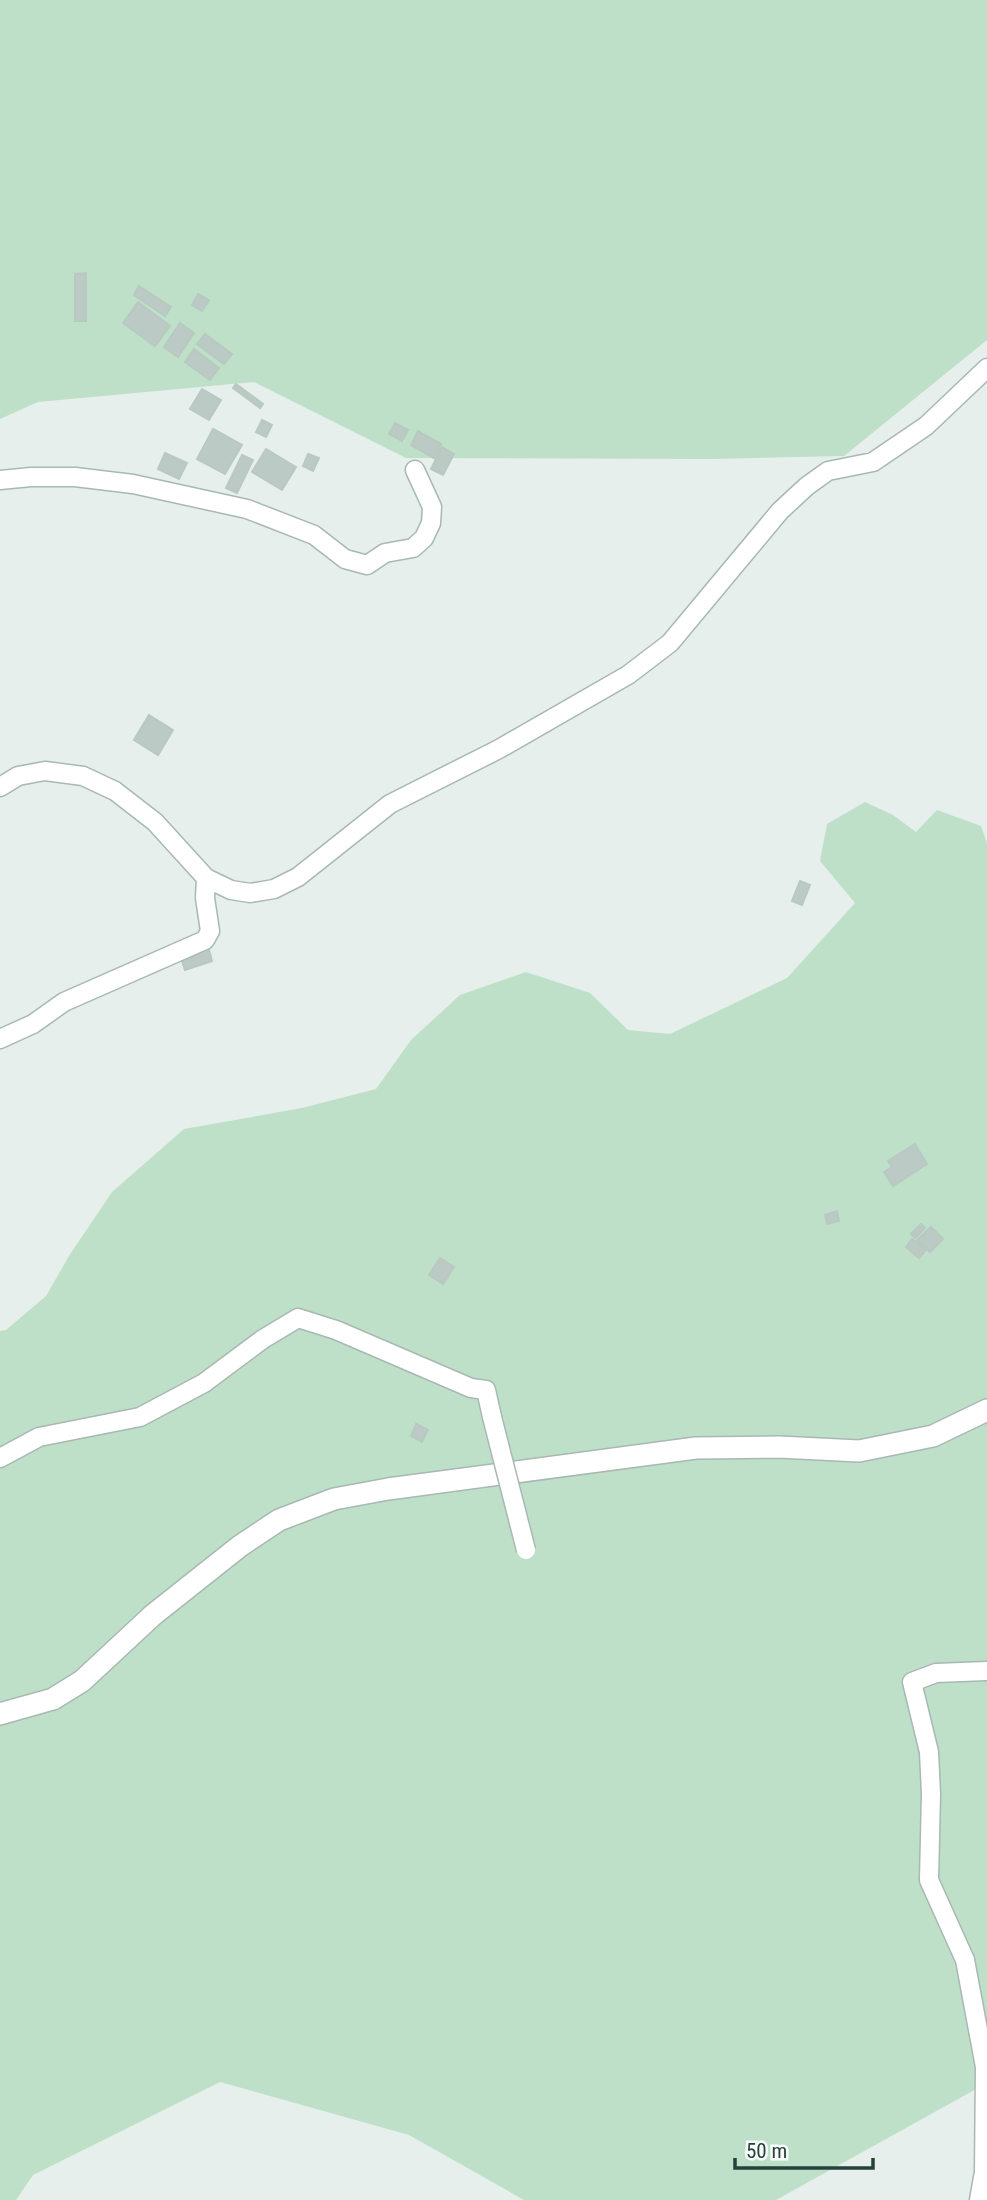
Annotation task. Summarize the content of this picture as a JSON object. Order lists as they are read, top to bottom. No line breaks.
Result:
{"scale_bar":"50 m"}
